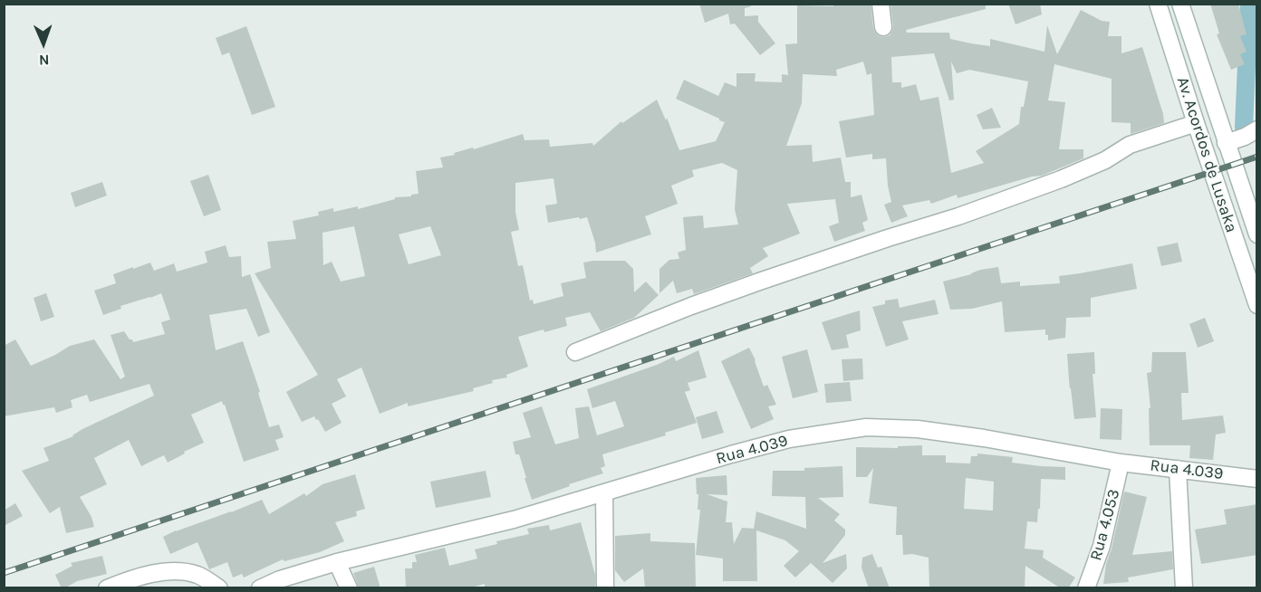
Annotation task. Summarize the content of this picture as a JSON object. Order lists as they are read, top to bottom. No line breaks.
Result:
{"streets":{"street":["Av. Acordos de Lusaka","Rua 4.039","Rua 4.053"]},"crossings":[["Rua 4.039","Rua 4.053"]],"north":"bottom"}
